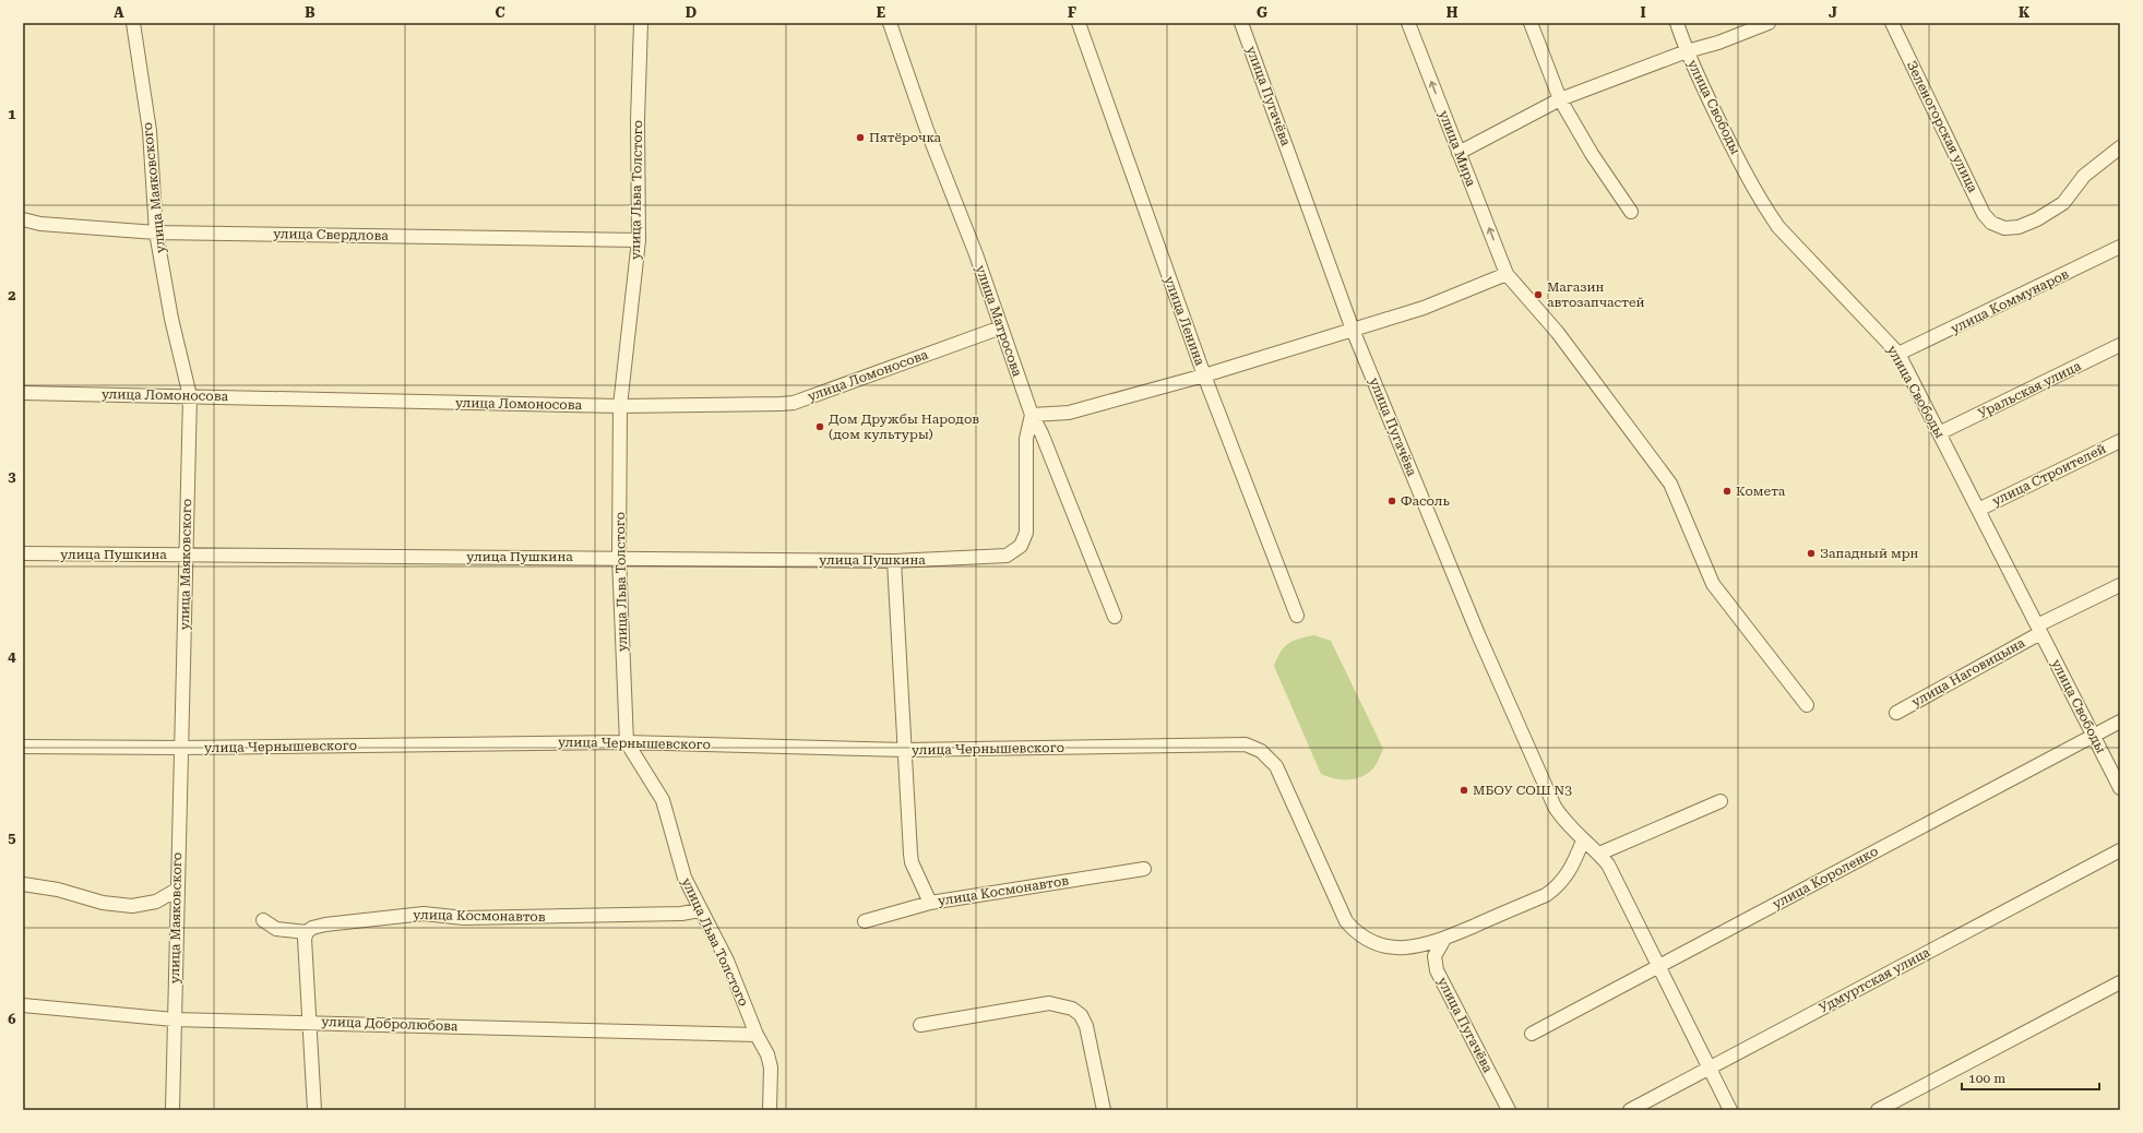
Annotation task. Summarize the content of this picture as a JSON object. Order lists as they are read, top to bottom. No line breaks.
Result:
{"streets":{"street":["улица Пугачёва","улица Свободы","Зеленогорская улица","улица Мира","улица Маяковского","улица Льва Толстого","улица Свердлова","улица Коммунаров","улица Матросова","улица Ленина","улица Ломоносова","Уральская улица","улица Строителей","улица Пушкина","улица Наговицына","улица Чернышевского","улица Короленко","улица Космонавтов","Удмуртская улица","улица Добролюбова"]},"crossings":[["улица Пугачёва","улица Чернышевского"],["улица Пугачёва","улица Короленко"],["улица Пугачёва","Удмуртская улица"],["улица Свободы","улица Коммунаров"],["улица Свободы","Уральская улица"],["улица Свободы","улица Строителей"],["улица Свободы","улица Наговицына"],["улица Свободы","улица Короленко"],["улица Маяковского","улица Свердлова"],["улица Маяковского","улица Ломоносова"],["улица Маяковского","улица Пушкина"],["улица Маяковского","улица Чернышевского"],["улица Маяковского","улица Добролюбова"],["улица Льва Толстого","улица Свердлова"],["улица Льва Толстого","улица Ломоносова"],["улица Льва Толстого","улица Пушкина"],["улица Льва Толстого","улица Чернышевского"],["улица Льва Толстого","улица Космонавтов"],["улица Льва Толстого","улица Добролюбова"],["улица Матросова","улица Ломоносова"],["улица Матросова","улица Пушкина"]],"places":["Пятёрочка","Магазин автозапчастей","Дом Дружбы Народов (дом культуры)","Комета","Фасоль","Западный мрн","МБОУ СОШ N3"],"scale_bar":"100 m","grid":{"columns":["A","B","C","D","E","F","G","H","I","J","K"],"rows":["1","2","3","4","5","6"]}}
